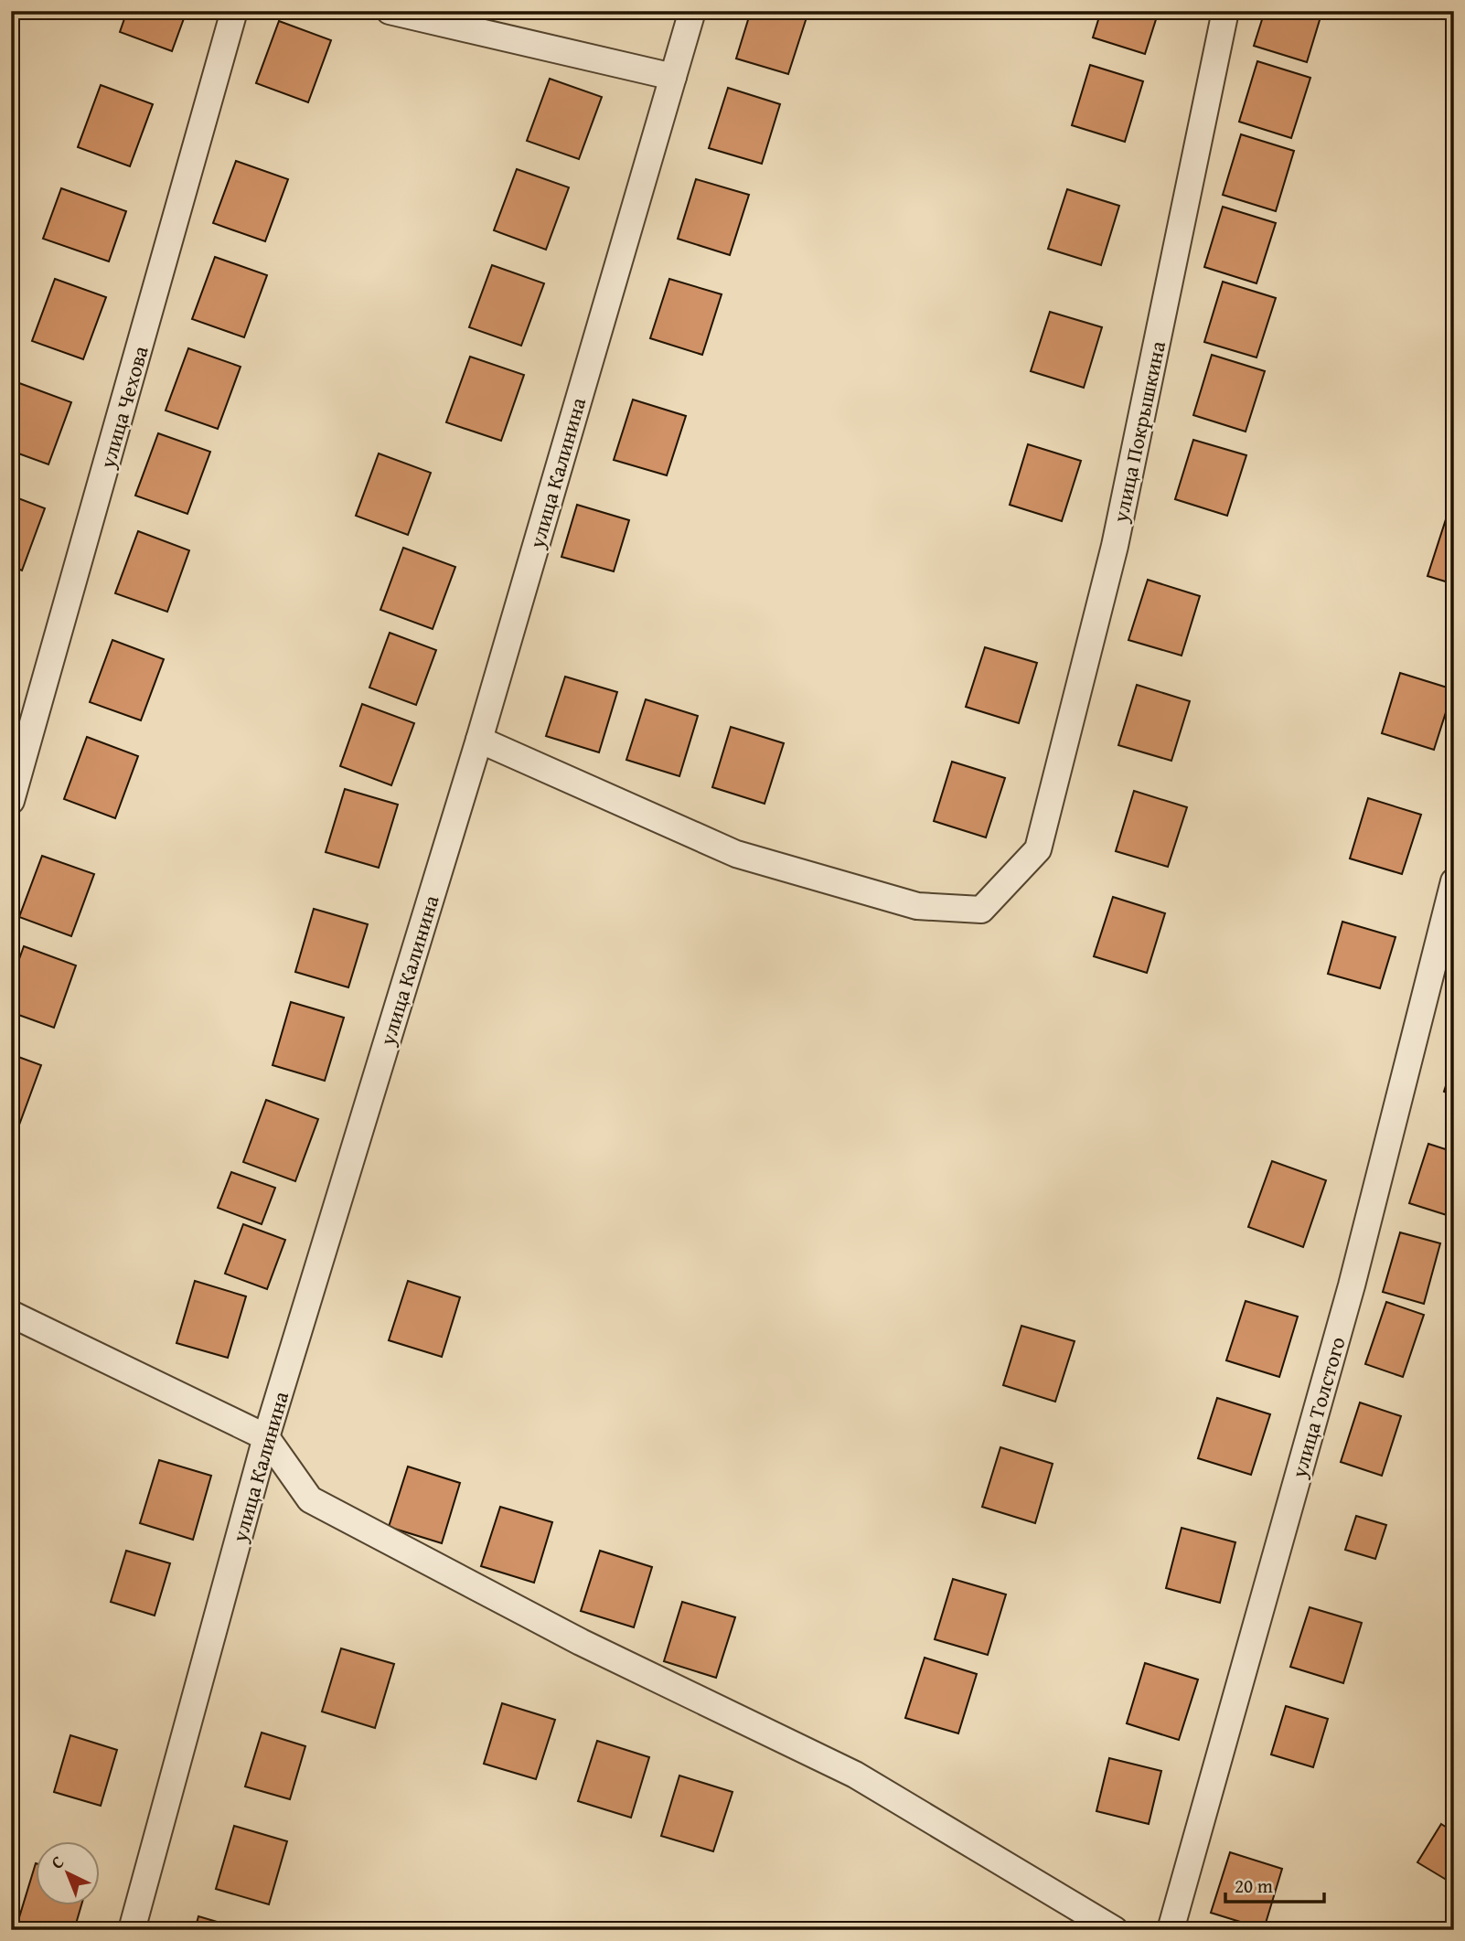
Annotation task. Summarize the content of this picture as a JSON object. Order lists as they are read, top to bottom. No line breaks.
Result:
{"streets":{"street":["улица Чехова","улица Покрышкина","улица Калинина","улица Толстого"]},"crossings":[["улица Покрышкина","улица Калинина"]],"scale_bar":"20 m","north":"top left"}
